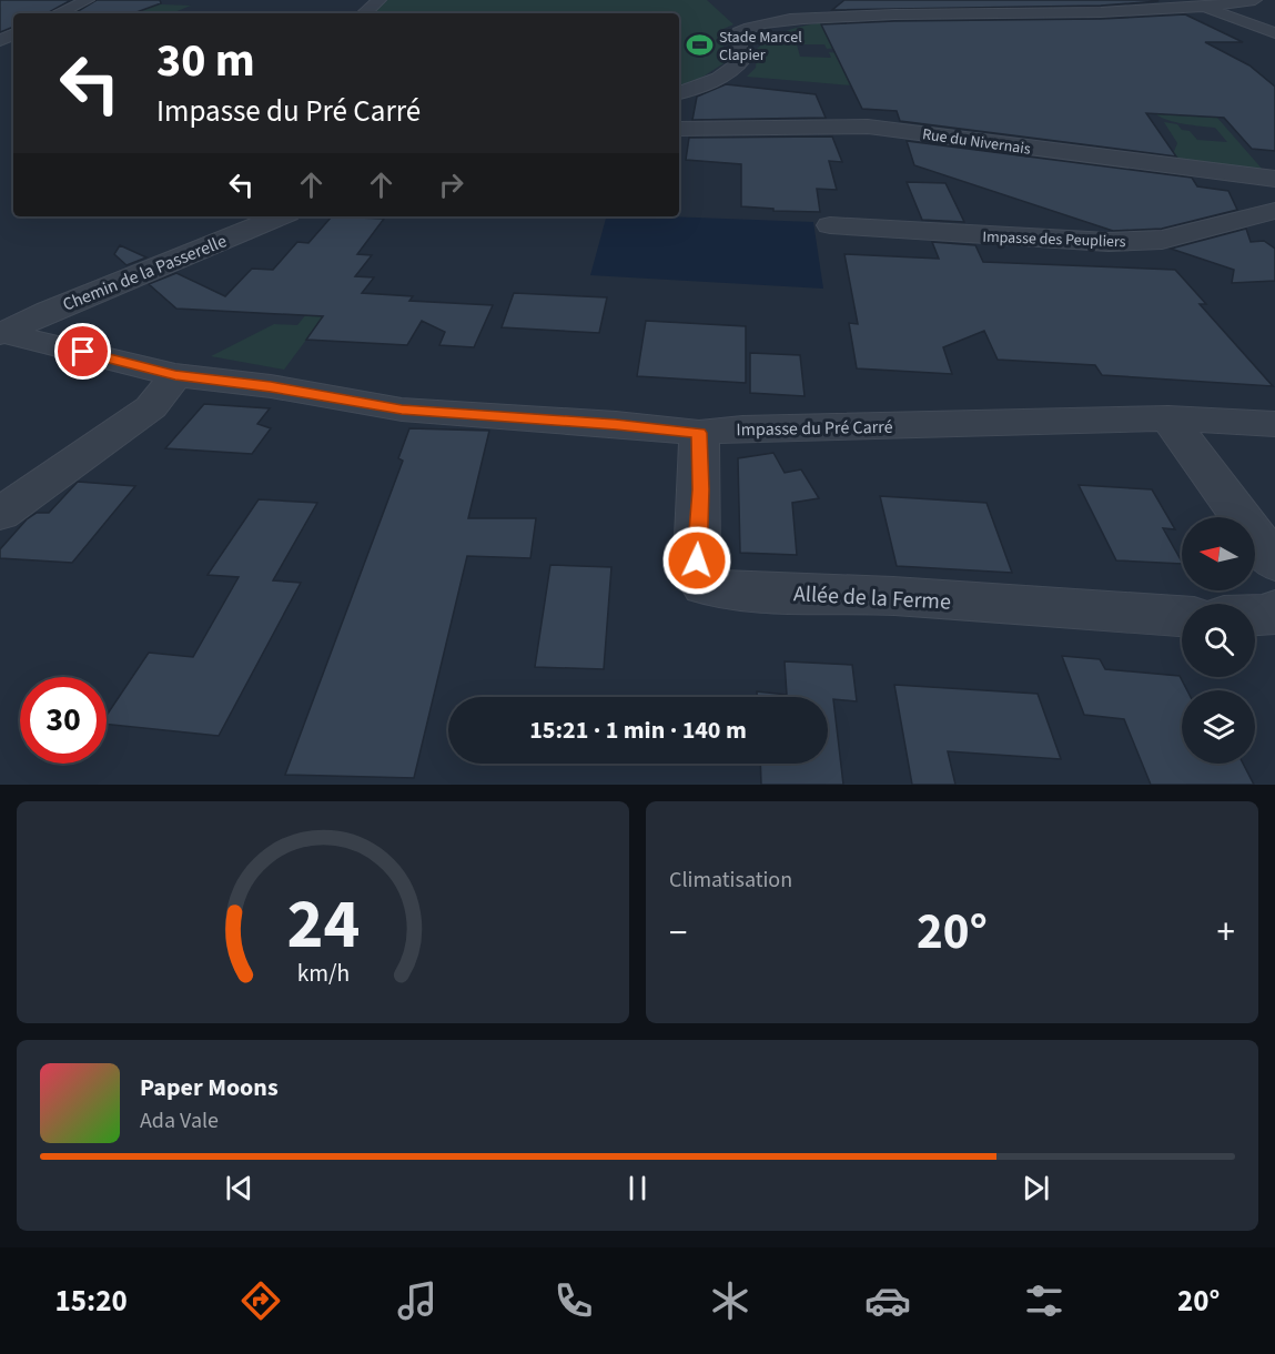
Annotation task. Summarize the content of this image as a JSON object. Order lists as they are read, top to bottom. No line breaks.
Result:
{"streets":{"street":["Rue du Nivernais","Impasse des Peupliers","Chemin de la Passerelle","Impasse du Pré Carré","Allée de la Ferme"]},"crossings":[["Chemin de la Passerelle","Impasse du Pré Carré"],["Impasse du Pré Carré","Allée de la Ferme"]],"places":{"sports":["Stade Marcel Clapier"]},"north":"left","page":{"turn":["30 m","Impasse du Pré Carré"],"limit":"30","trip":"15:21 · 1 min · 140 m","tile":"Climatisation","heat":["−","20°","+"],"song":["Paper Moons","Ada Vale"],"tabs":["15:20","20°"],"gauge":["24","km/h"]}}
